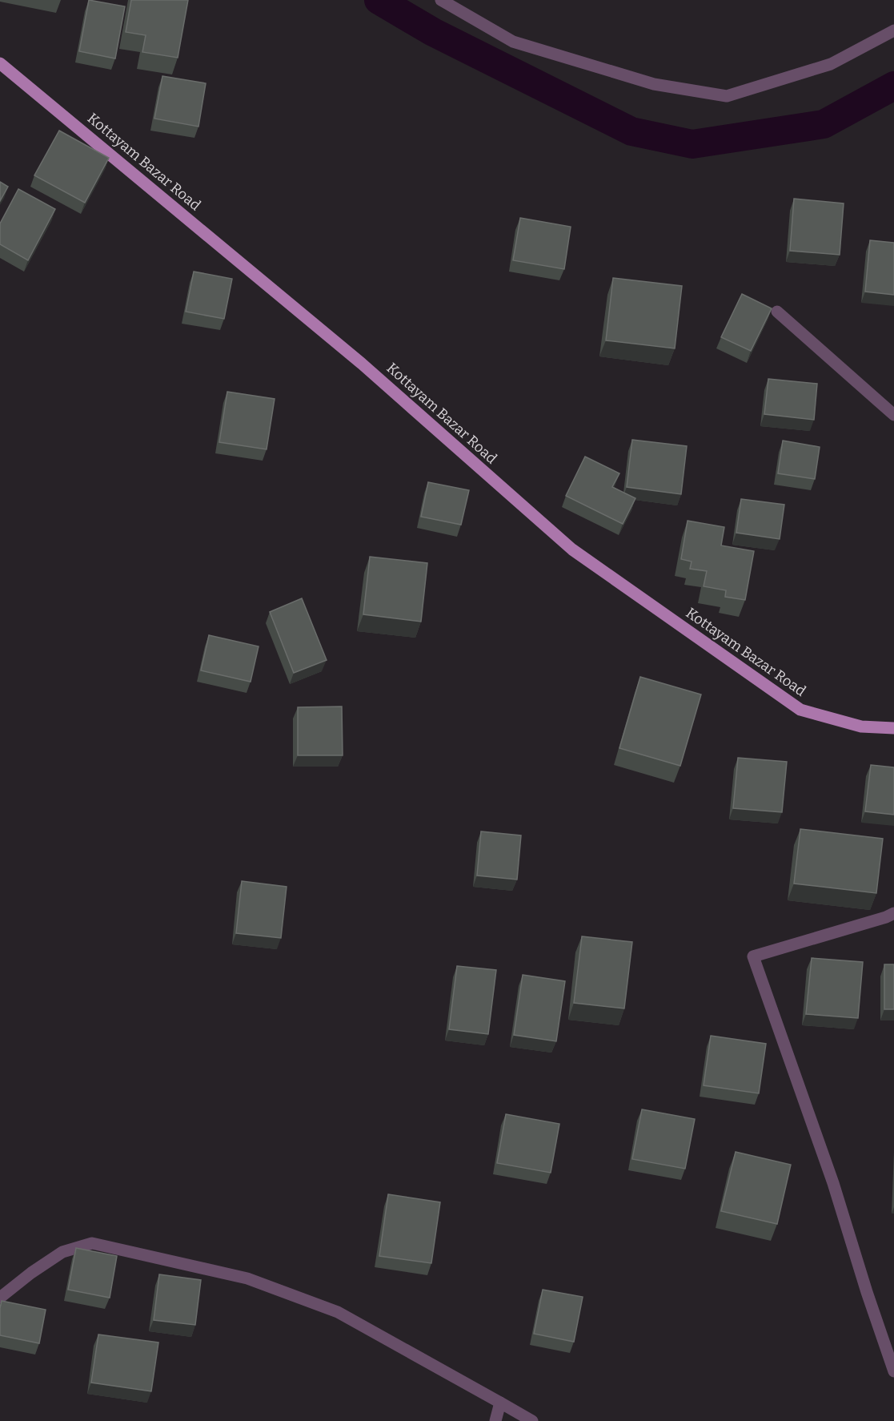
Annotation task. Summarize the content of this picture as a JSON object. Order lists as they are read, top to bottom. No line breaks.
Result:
{"streets":{"main road":["Kottayam Bazar Road"]}}
